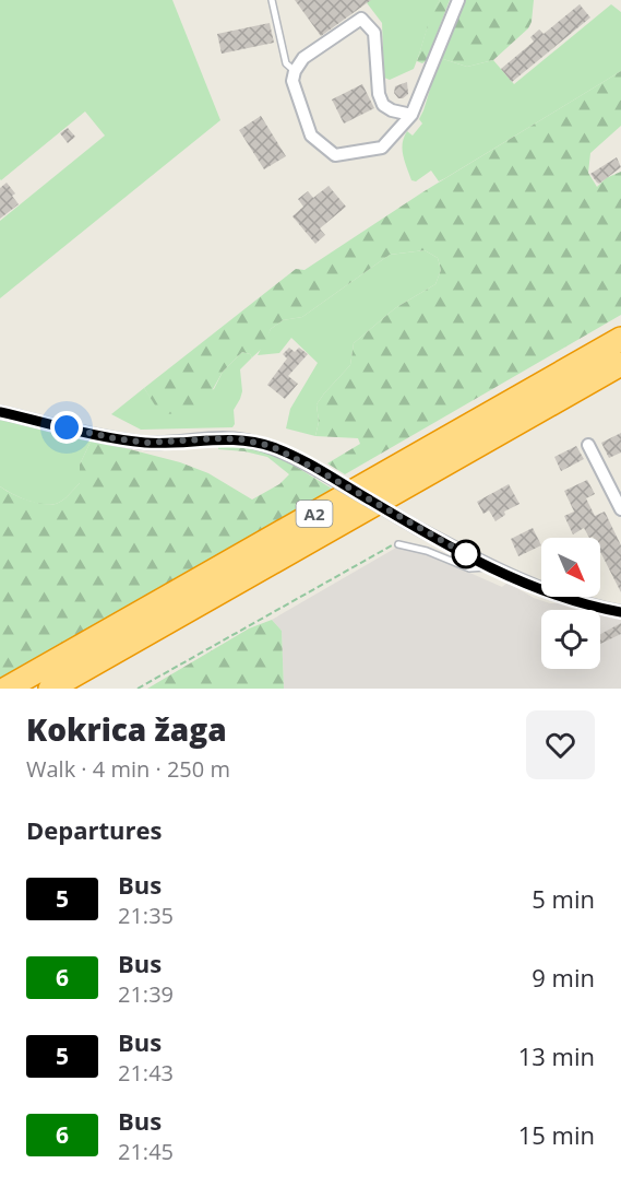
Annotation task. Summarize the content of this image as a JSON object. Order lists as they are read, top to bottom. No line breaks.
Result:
{"streets":{"highway":["A2"]},"lines":["bus line 5"],"north":"bottom right","page":{"heading":[["Kokrica žaga","Walk · 4 min · 250 m"],"Departures"],"list":[{"mark":"5","name":"Bus","note":"21:35","value":"5 min"},{"mark":"6","name":"Bus","note":"21:39","value":"9 min"},{"mark":"5","name":"Bus","note":"21:43","value":"13 min"},{"mark":"6","name":"Bus","note":"21:45","value":"15 min"}]}}
